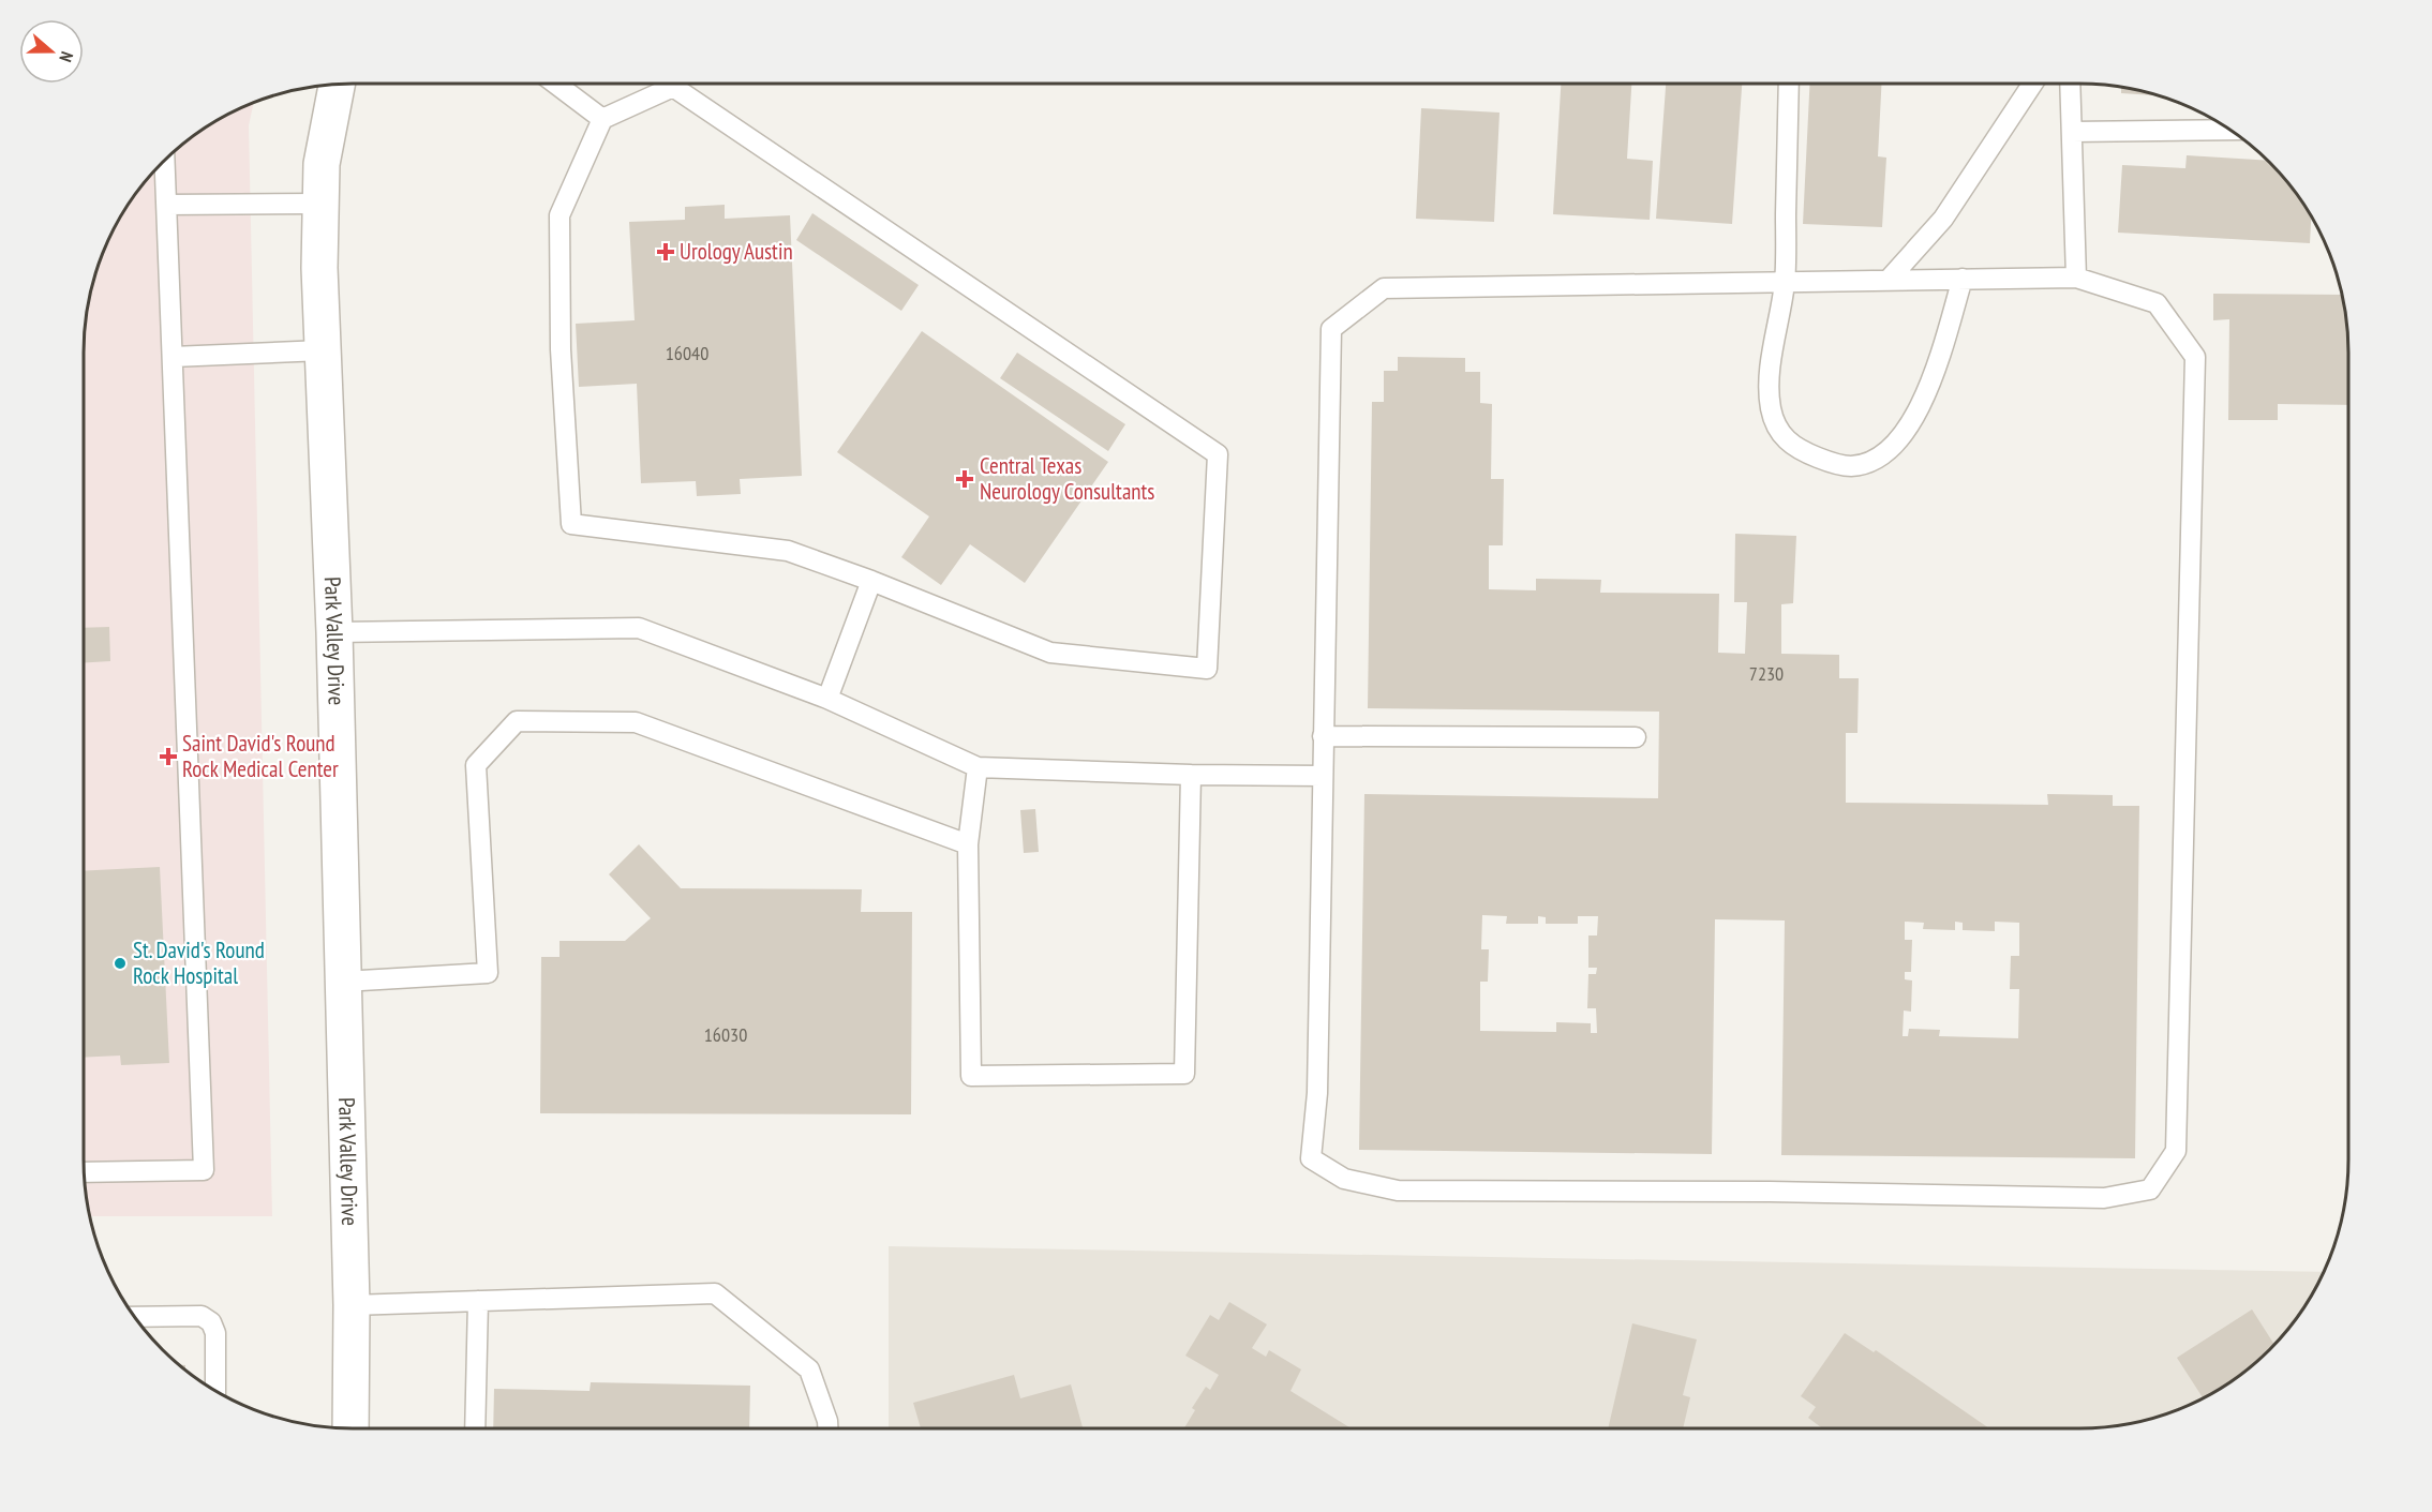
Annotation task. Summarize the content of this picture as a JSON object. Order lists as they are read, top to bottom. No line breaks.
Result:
{"streets":{"street":["Park Valley Drive"]},"places":{"health":["Urology Austin","Central Texas Neurology Consultants","Saint David's Round Rock Medical Center"],"other":["St. David's Round Rock Hospital"]},"house_numbers":["16040","7230","16030"],"north":"right"}
